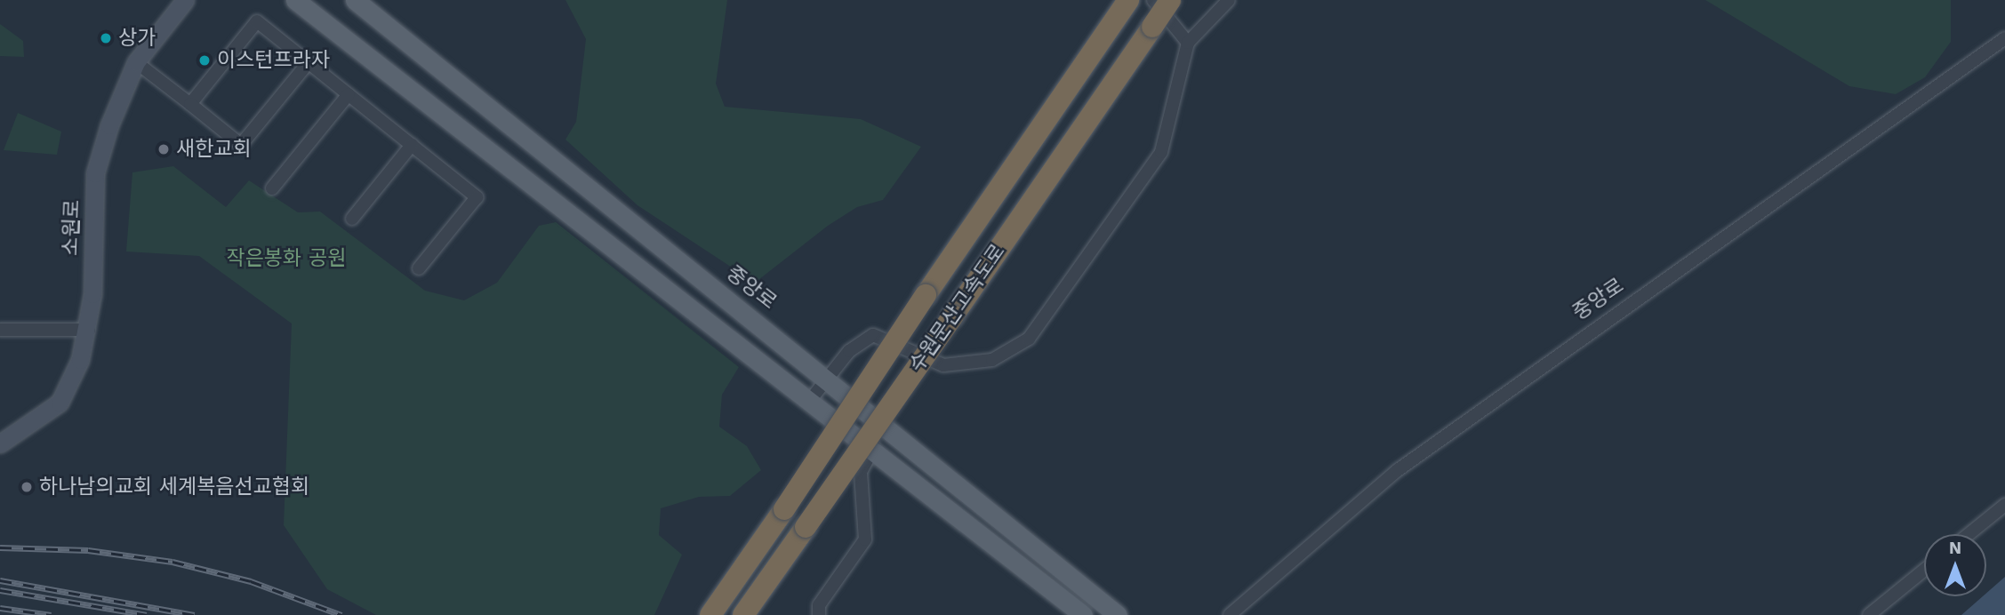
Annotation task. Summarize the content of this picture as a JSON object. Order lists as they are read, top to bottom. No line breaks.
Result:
{"streets":{"highway":["수원문산고속도로"],"main road":["소원로","중앙로"]},"parks":["작은봉화 공원"],"places":["상가","이스턴프라자","새한교회","하나남의교회 세계복음선교협회"],"north":"top"}
